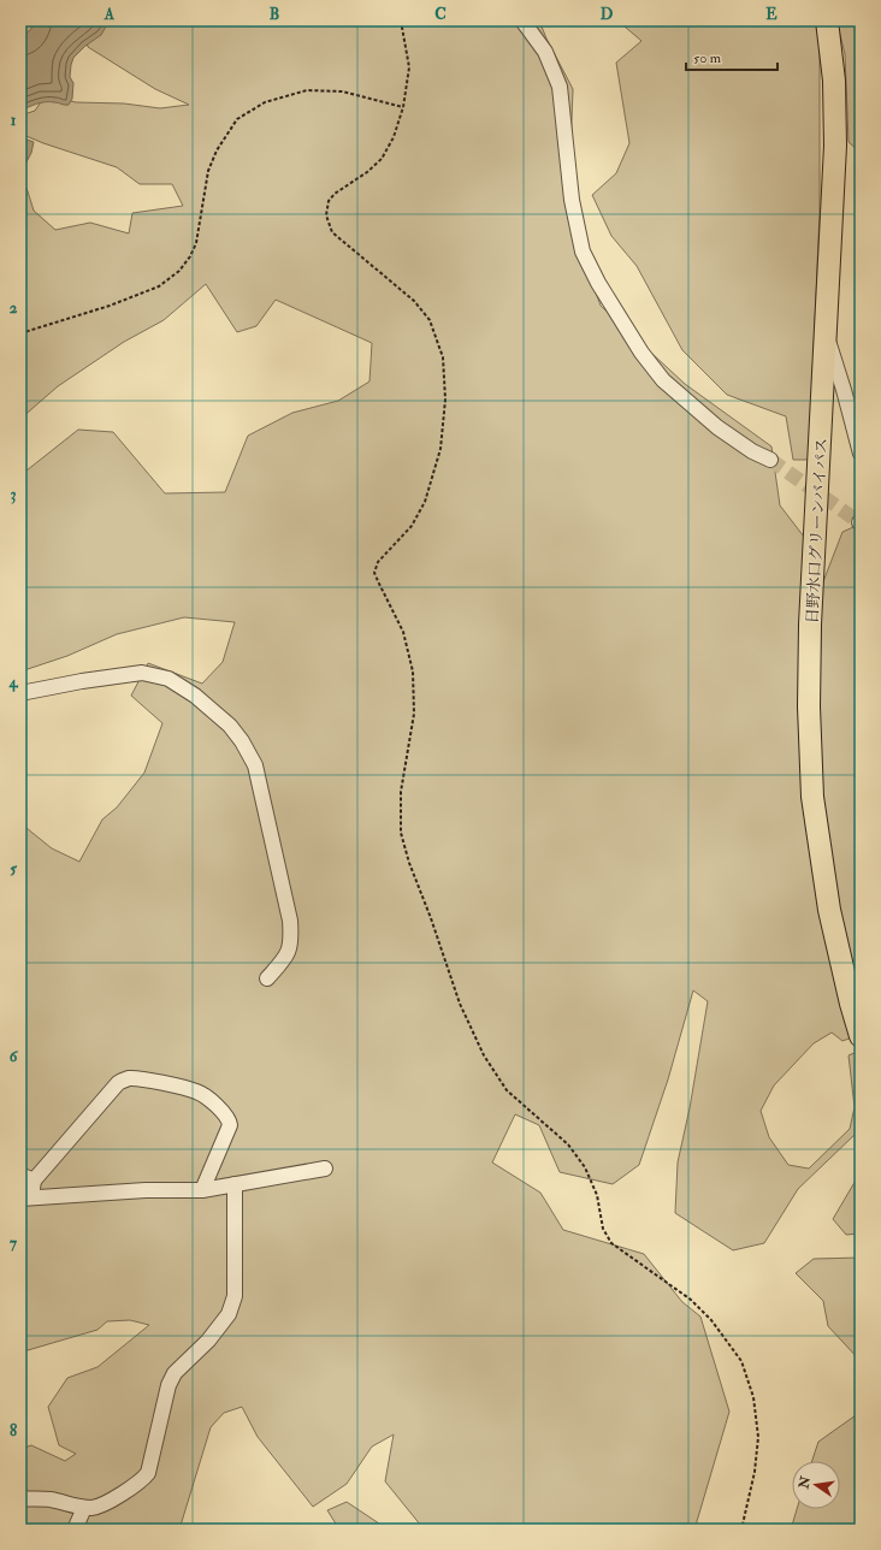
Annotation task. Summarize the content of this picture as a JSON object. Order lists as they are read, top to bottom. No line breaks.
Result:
{"streets":{"highway":["日野水口グリーンバイパス"]},"scale_bar":"50 m","north":"left","grid":{"columns":["A","B","C","D","E"],"rows":["1","2","3","4","5","6","7","8"]}}
